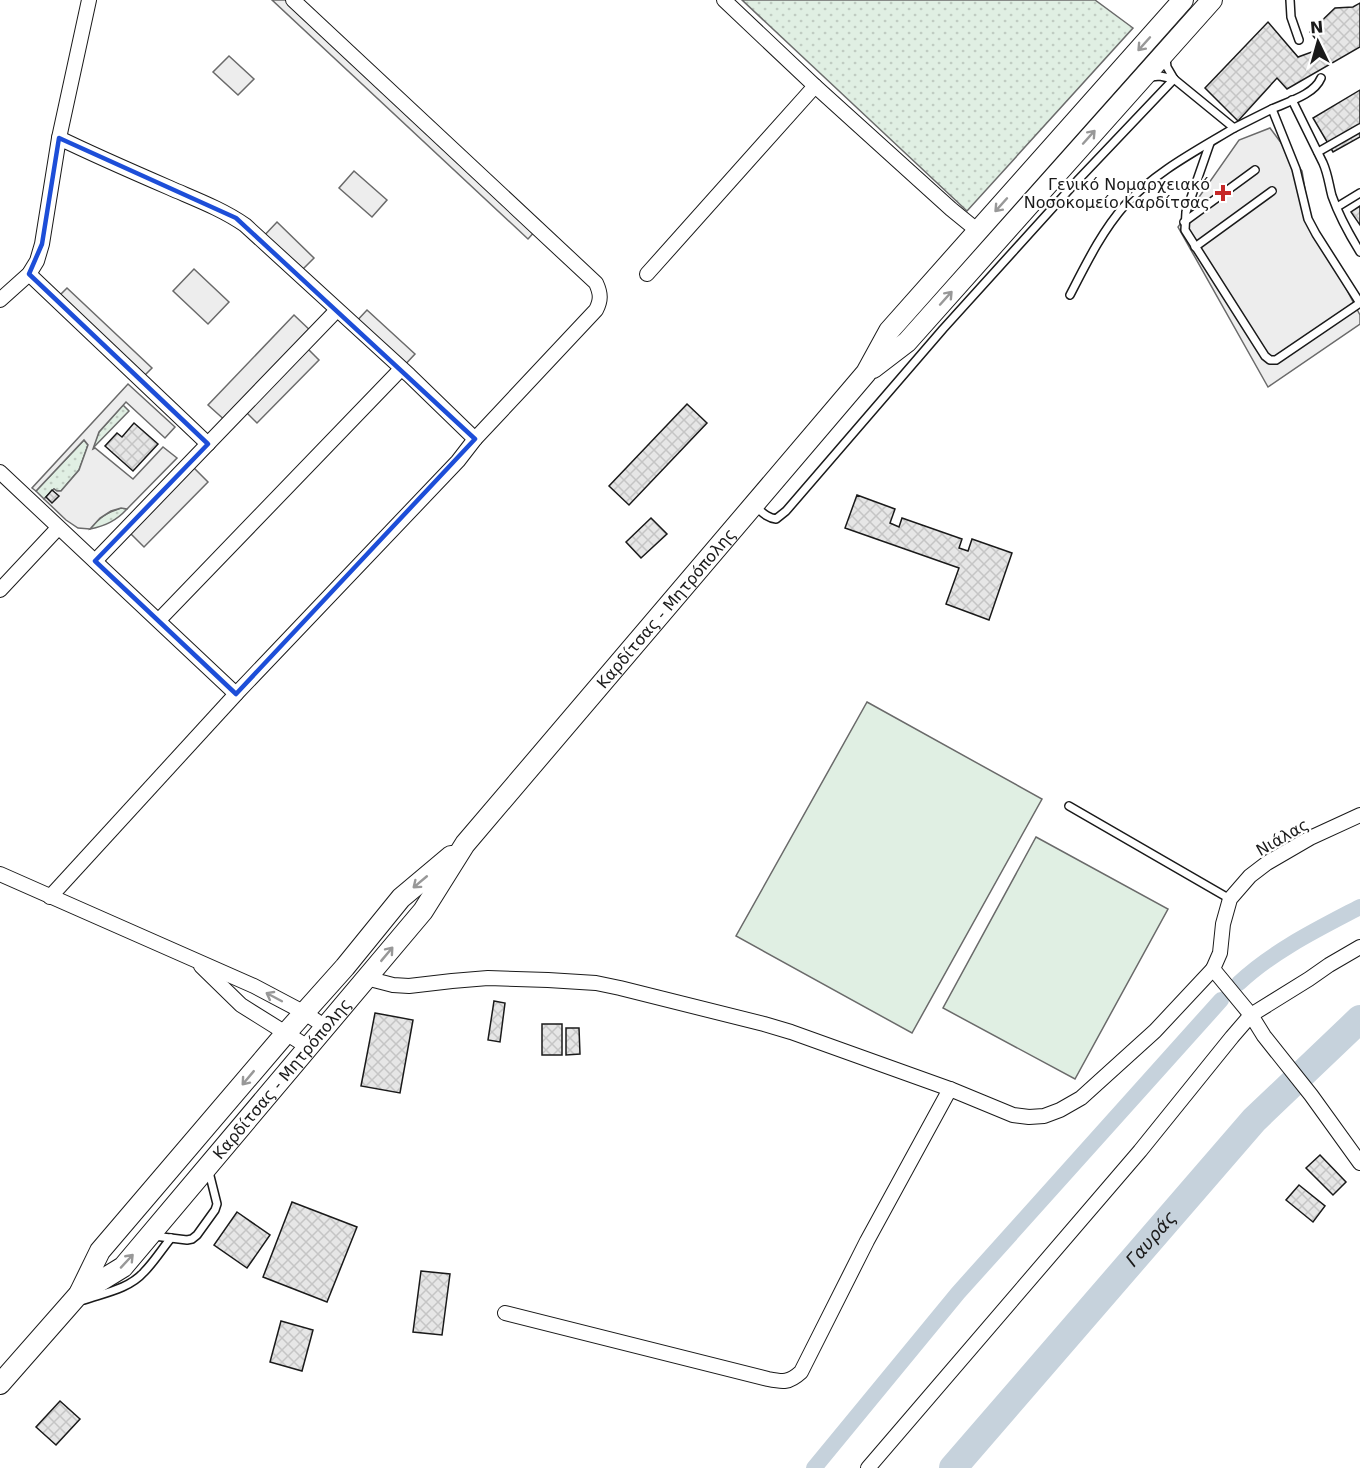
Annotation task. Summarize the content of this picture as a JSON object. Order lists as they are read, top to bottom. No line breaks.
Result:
{"streets":{"main road":["Καρδίτσας - Μητρόπολης"],"street":["Νιάλας"]},"water":["Γαυράς"],"places":{"health":["Γενικό Νομαρχειακό Νοσοκομείο Καρδίτσας"]},"north":"top"}
